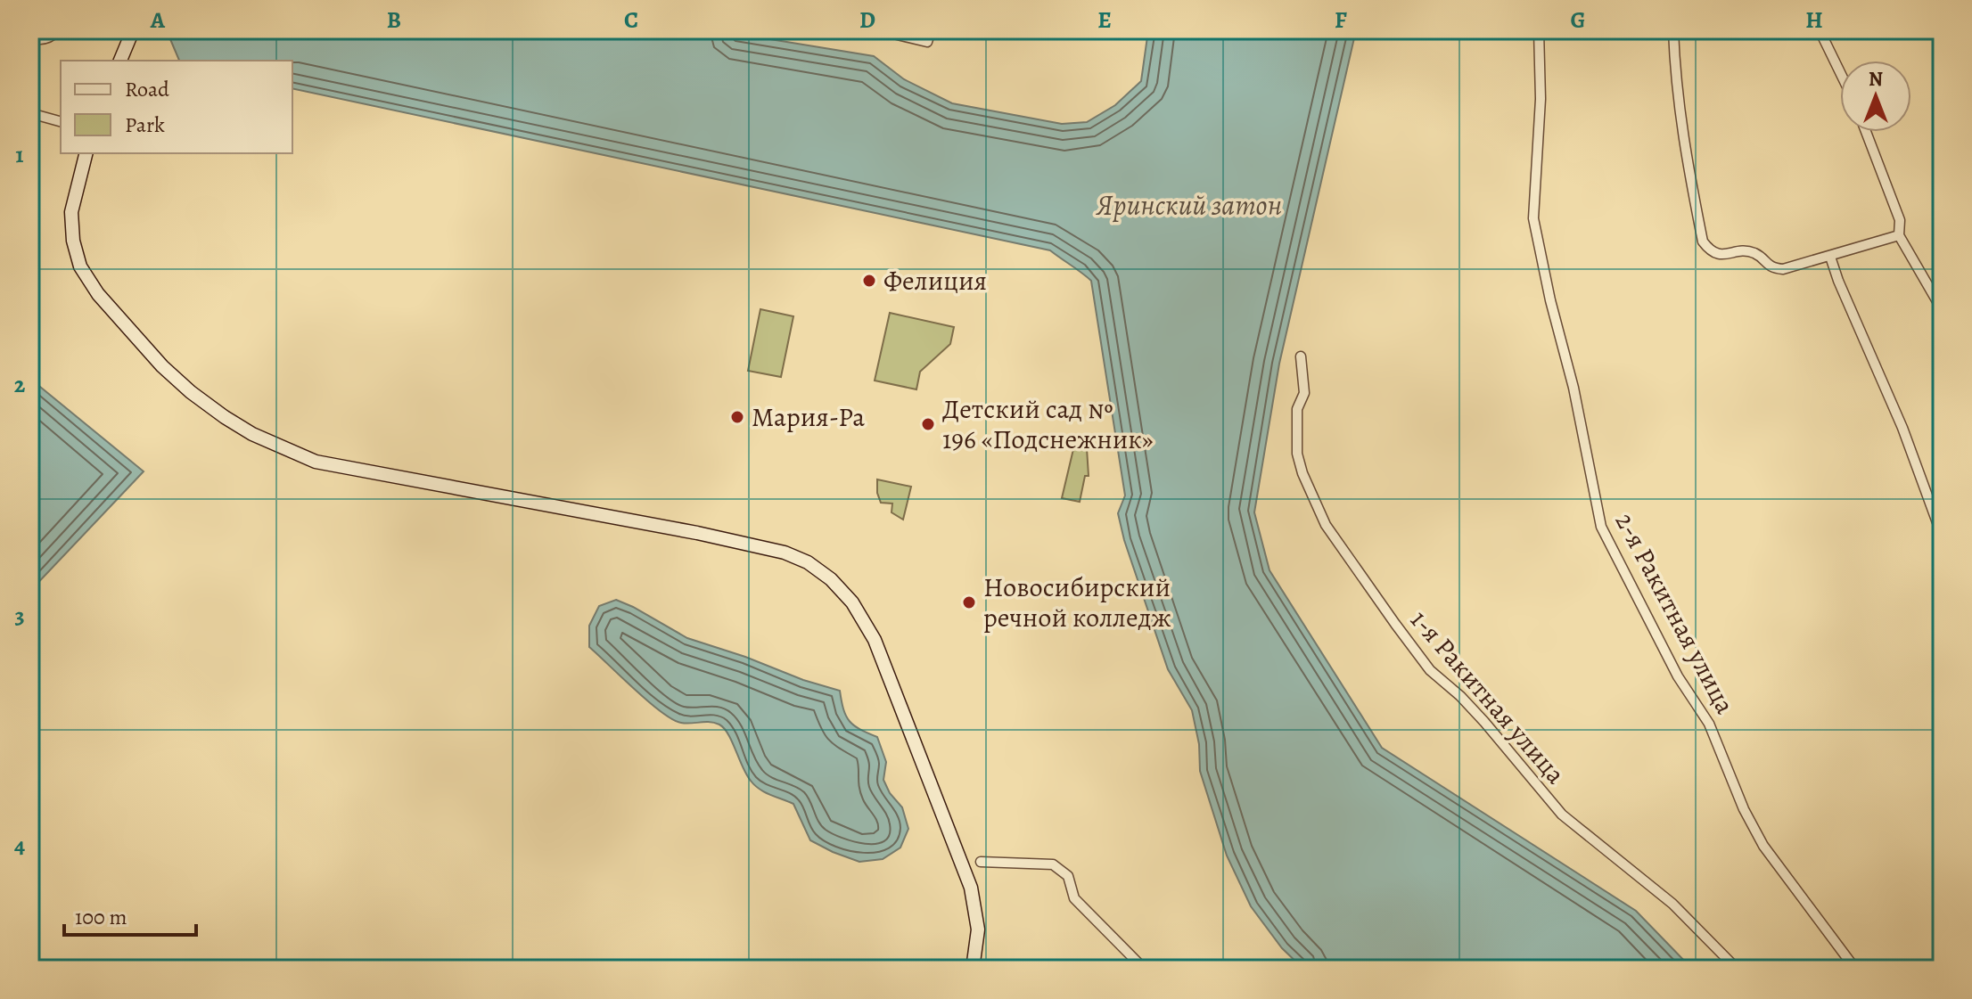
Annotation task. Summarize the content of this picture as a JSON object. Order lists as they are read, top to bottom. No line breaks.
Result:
{"streets":{"street":["2-я Ракитная улица","1-я Ракитная улица"]},"water":["Яринский затон"],"places":["Фелиция","Мария-Ра","Детский сад № 196 «Подснежник»","Новосибирский речной колледж"],"legend":["Road","Park"],"scale_bar":"100 m","north":"top","grid":{"columns":["A","B","C","D","E","F","G","H"],"rows":["1","2","3","4"]}}
